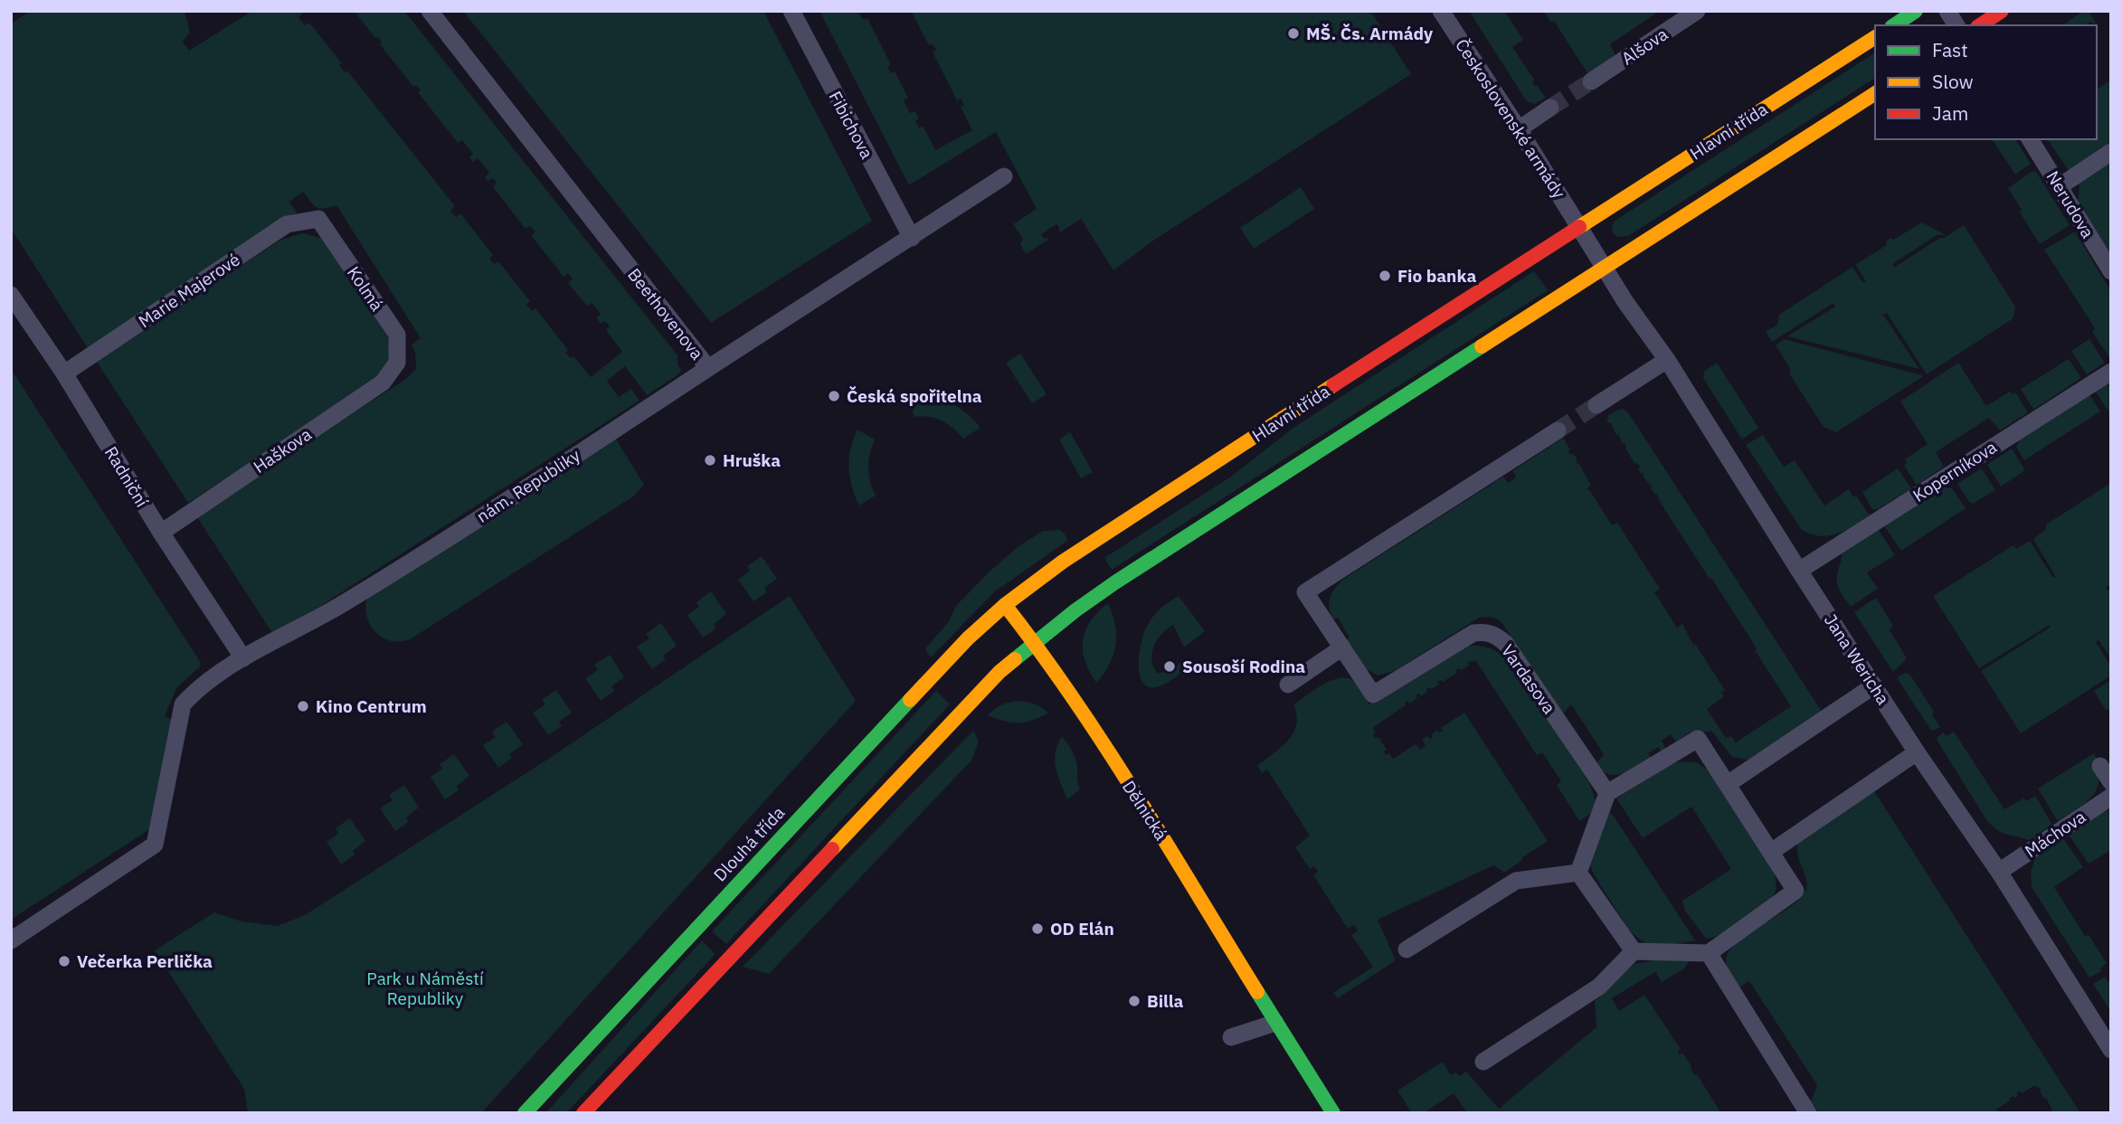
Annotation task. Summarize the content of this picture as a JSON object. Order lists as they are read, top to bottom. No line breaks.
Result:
{"streets":{"main road":["Hlavní třída","Dělnická","Dlouhá třída"],"street":["Alšova","Československé armády","Fibichova","Nerudova","Kolmá","Marie Majerové","Beethovenova","Haškova","Koperníkova","Radniční","nám. Republiky","Jana Wericha","Vardasova","Máchova"]},"crossings":[["Československé armády","Hlavní třída"],["Fibichova","Beethovenova"],["Hlavní třída","Dělnická"],["Hlavní třída","Dlouhá třída"],["Kolmá","Marie Majerové"],["Kolmá","Haškova"],["Marie Majerové","Radniční"],["Beethovenova","nám. Republiky"],["Haškova","Radniční"],["Koperníkova","Jana Wericha"],["Radniční","nám. Republiky"],["Jana Wericha","Máchova"],["Dělnická","Dlouhá třída"]],"parks":["Park u Náměstí Republiky"],"places":["MŠ. Čs. Armády","Fio banka","Česká spořitelna","Hruška","Sousoší Rodina","Kino Centrum","OD Elán","Večerka Perlička","Billa"],"legend":["Fast","Slow","Jam"]}
